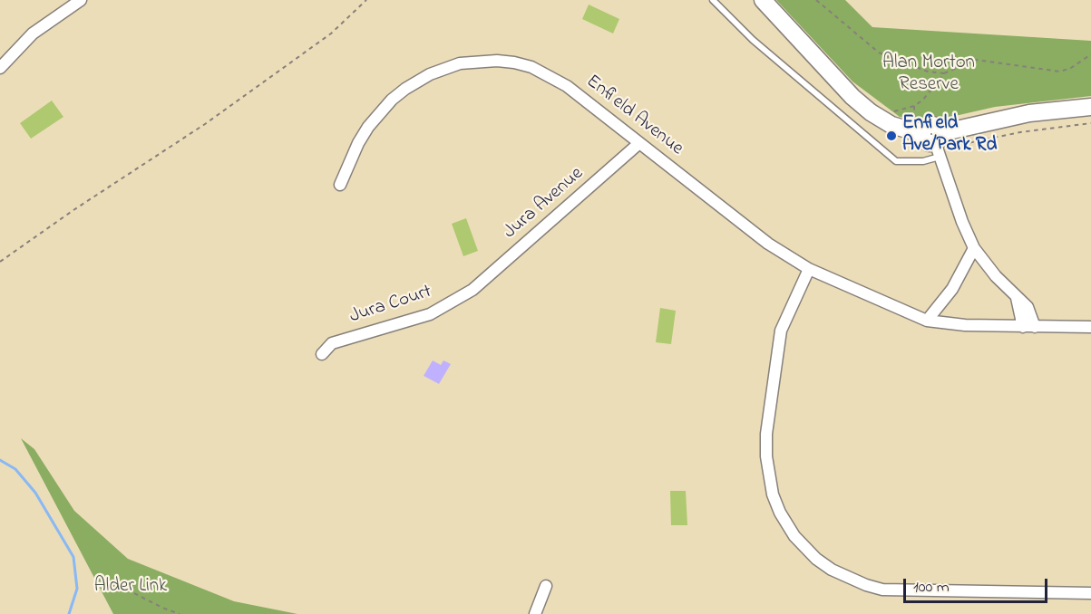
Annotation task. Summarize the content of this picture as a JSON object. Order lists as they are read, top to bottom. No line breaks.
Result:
{"streets":{"street":["Enfield Avenue","Jura Avenue","Jura Court"]},"crossings":[["Enfield Avenue","Jura Avenue"],["Jura Avenue","Jura Court"]],"parks":["Alan Morton Reserve","Alder Link"],"places":["Enfield Ave/Park Rd"],"scale_bar":"100 m"}
